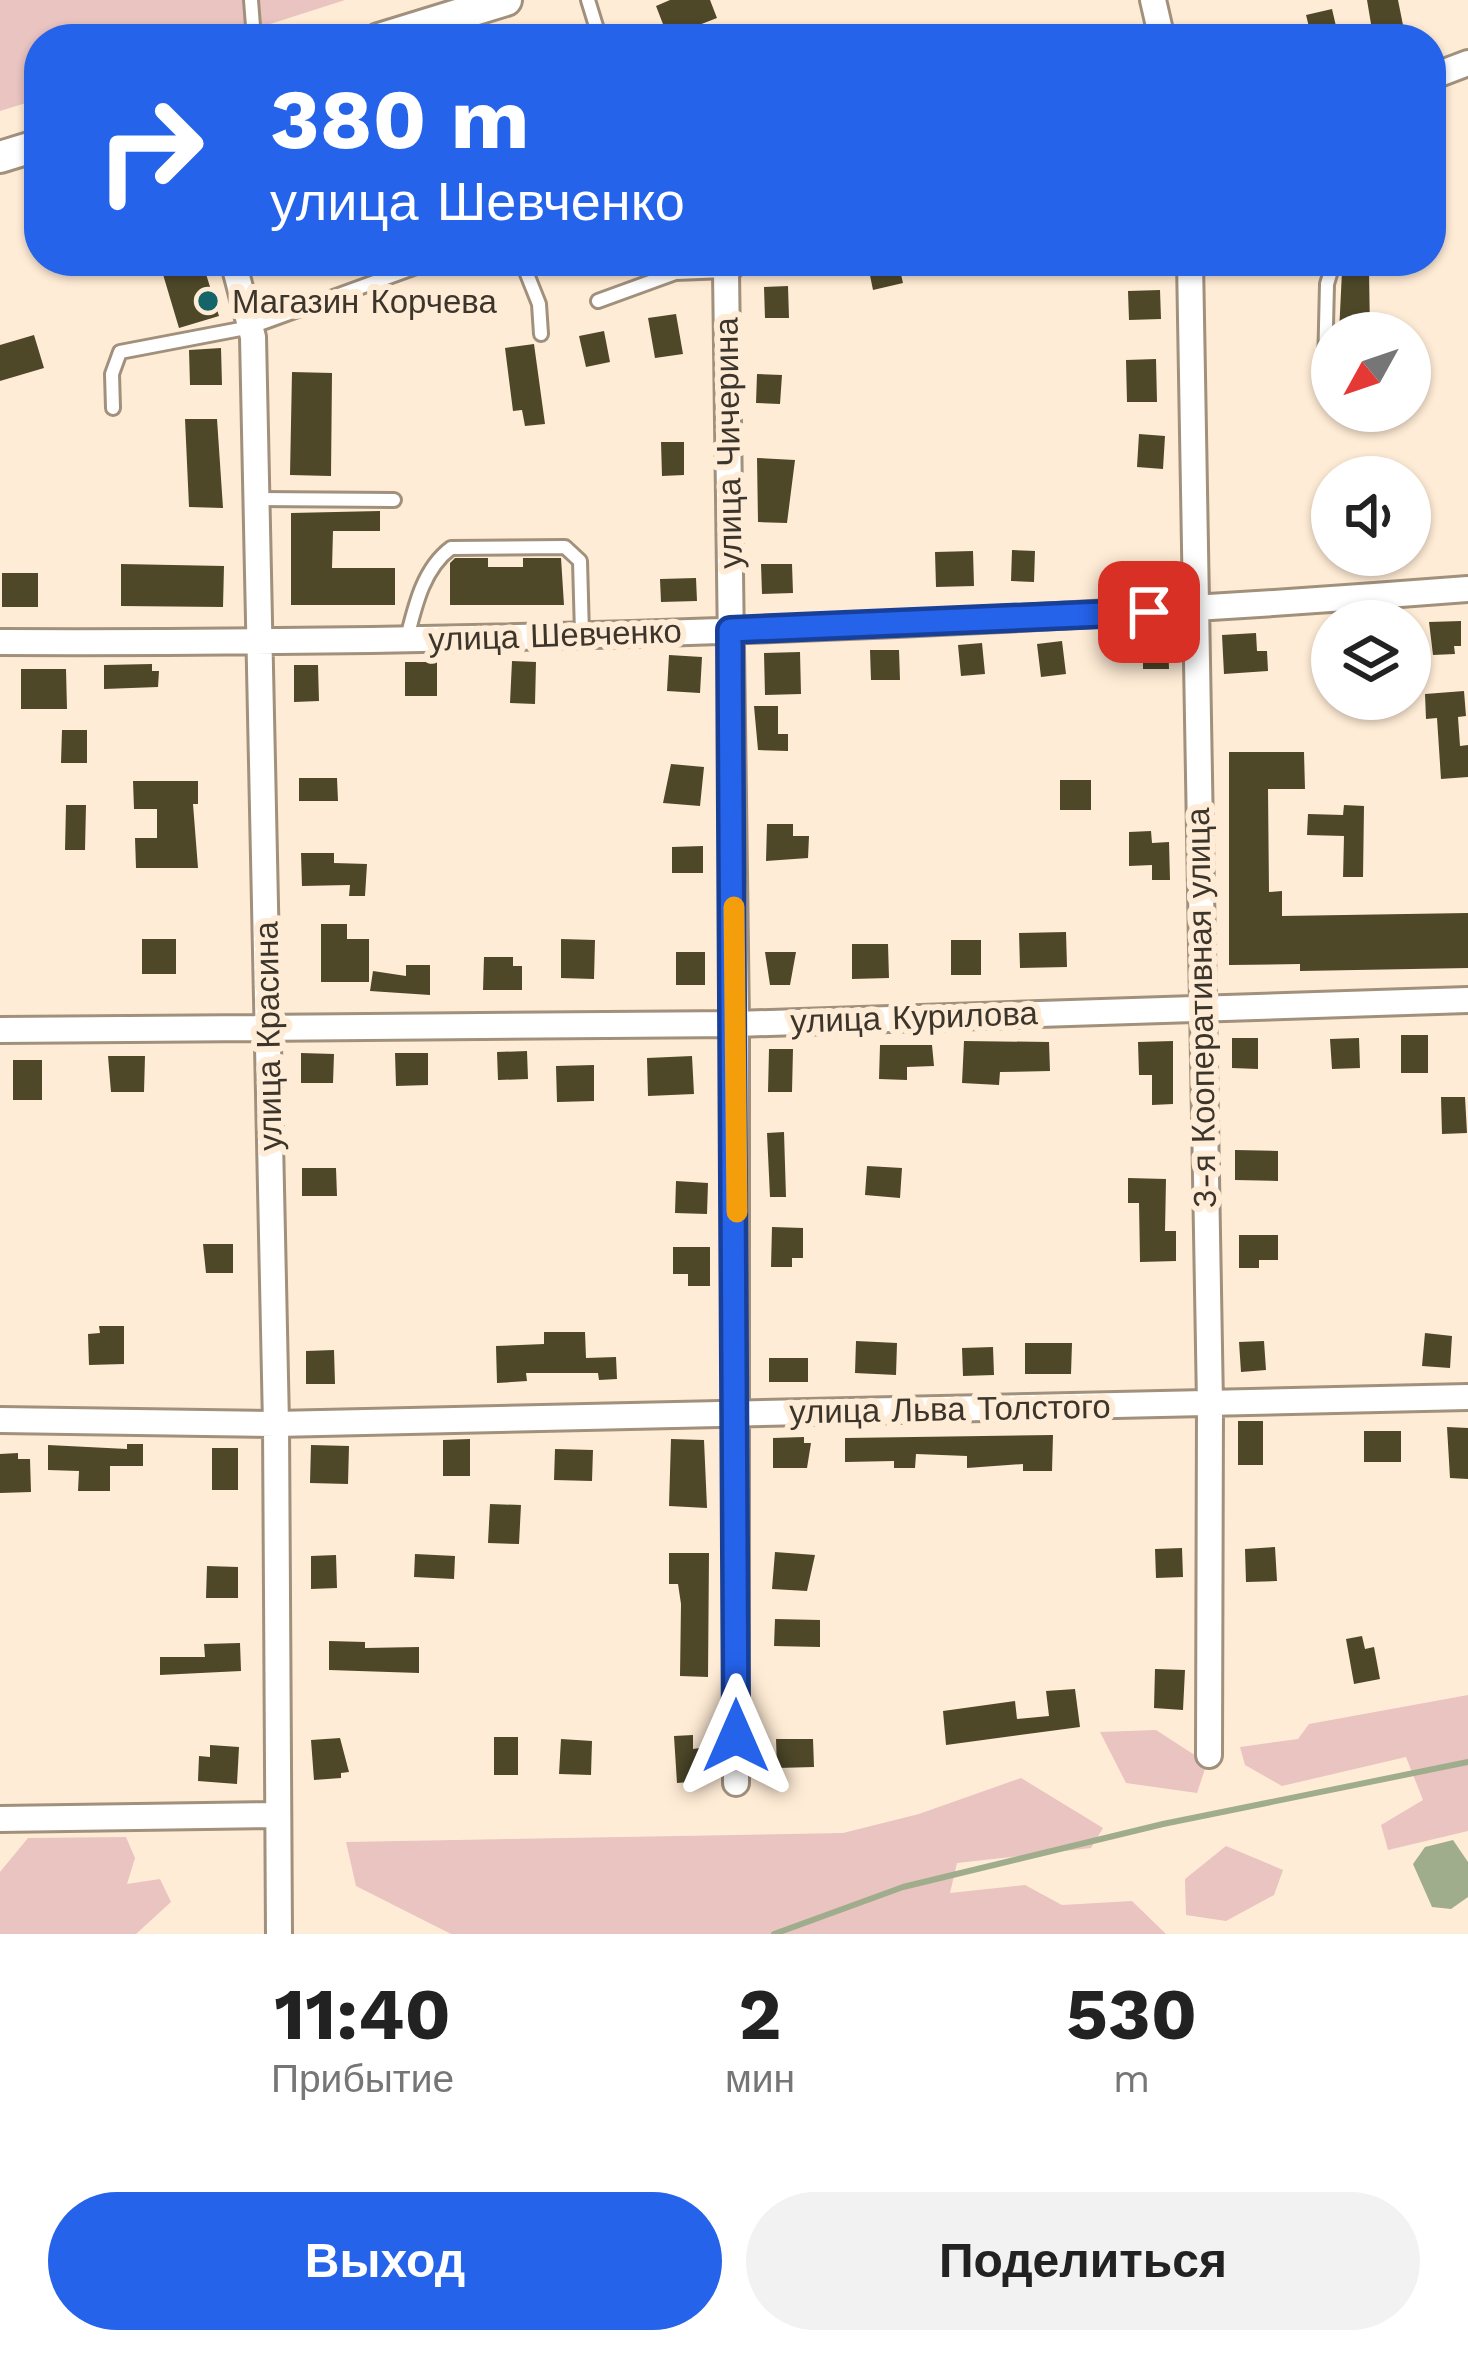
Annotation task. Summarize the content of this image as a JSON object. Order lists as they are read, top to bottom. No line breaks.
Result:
{"streets":{"street":["улица Чичерина","улица Шевченко","3-я Кооперативная улица","улица Курилова","улица Красина","улица Льва Толстого"]},"crossings":[["улица Чичерина","улица Шевченко"],["улица Чичерина","улица Курилова"],["улица Чичерина","улица Льва Толстого"],["улица Шевченко","3-я Кооперативная улица"],["улица Шевченко","улица Красина"],["3-я Кооперативная улица","улица Курилова"],["3-я Кооперативная улица","улица Льва Толстого"],["улица Курилова","улица Красина"],["улица Красина","улица Льва Толстого"]],"places":["Магазин Корчева"],"north":"bottom left","page":{"turn":["380 m","улица Шевченко"],"eta":["11:40","Прибытие","2","мин","530","m"],"buttons":["Выход","Поделиться"]}}
